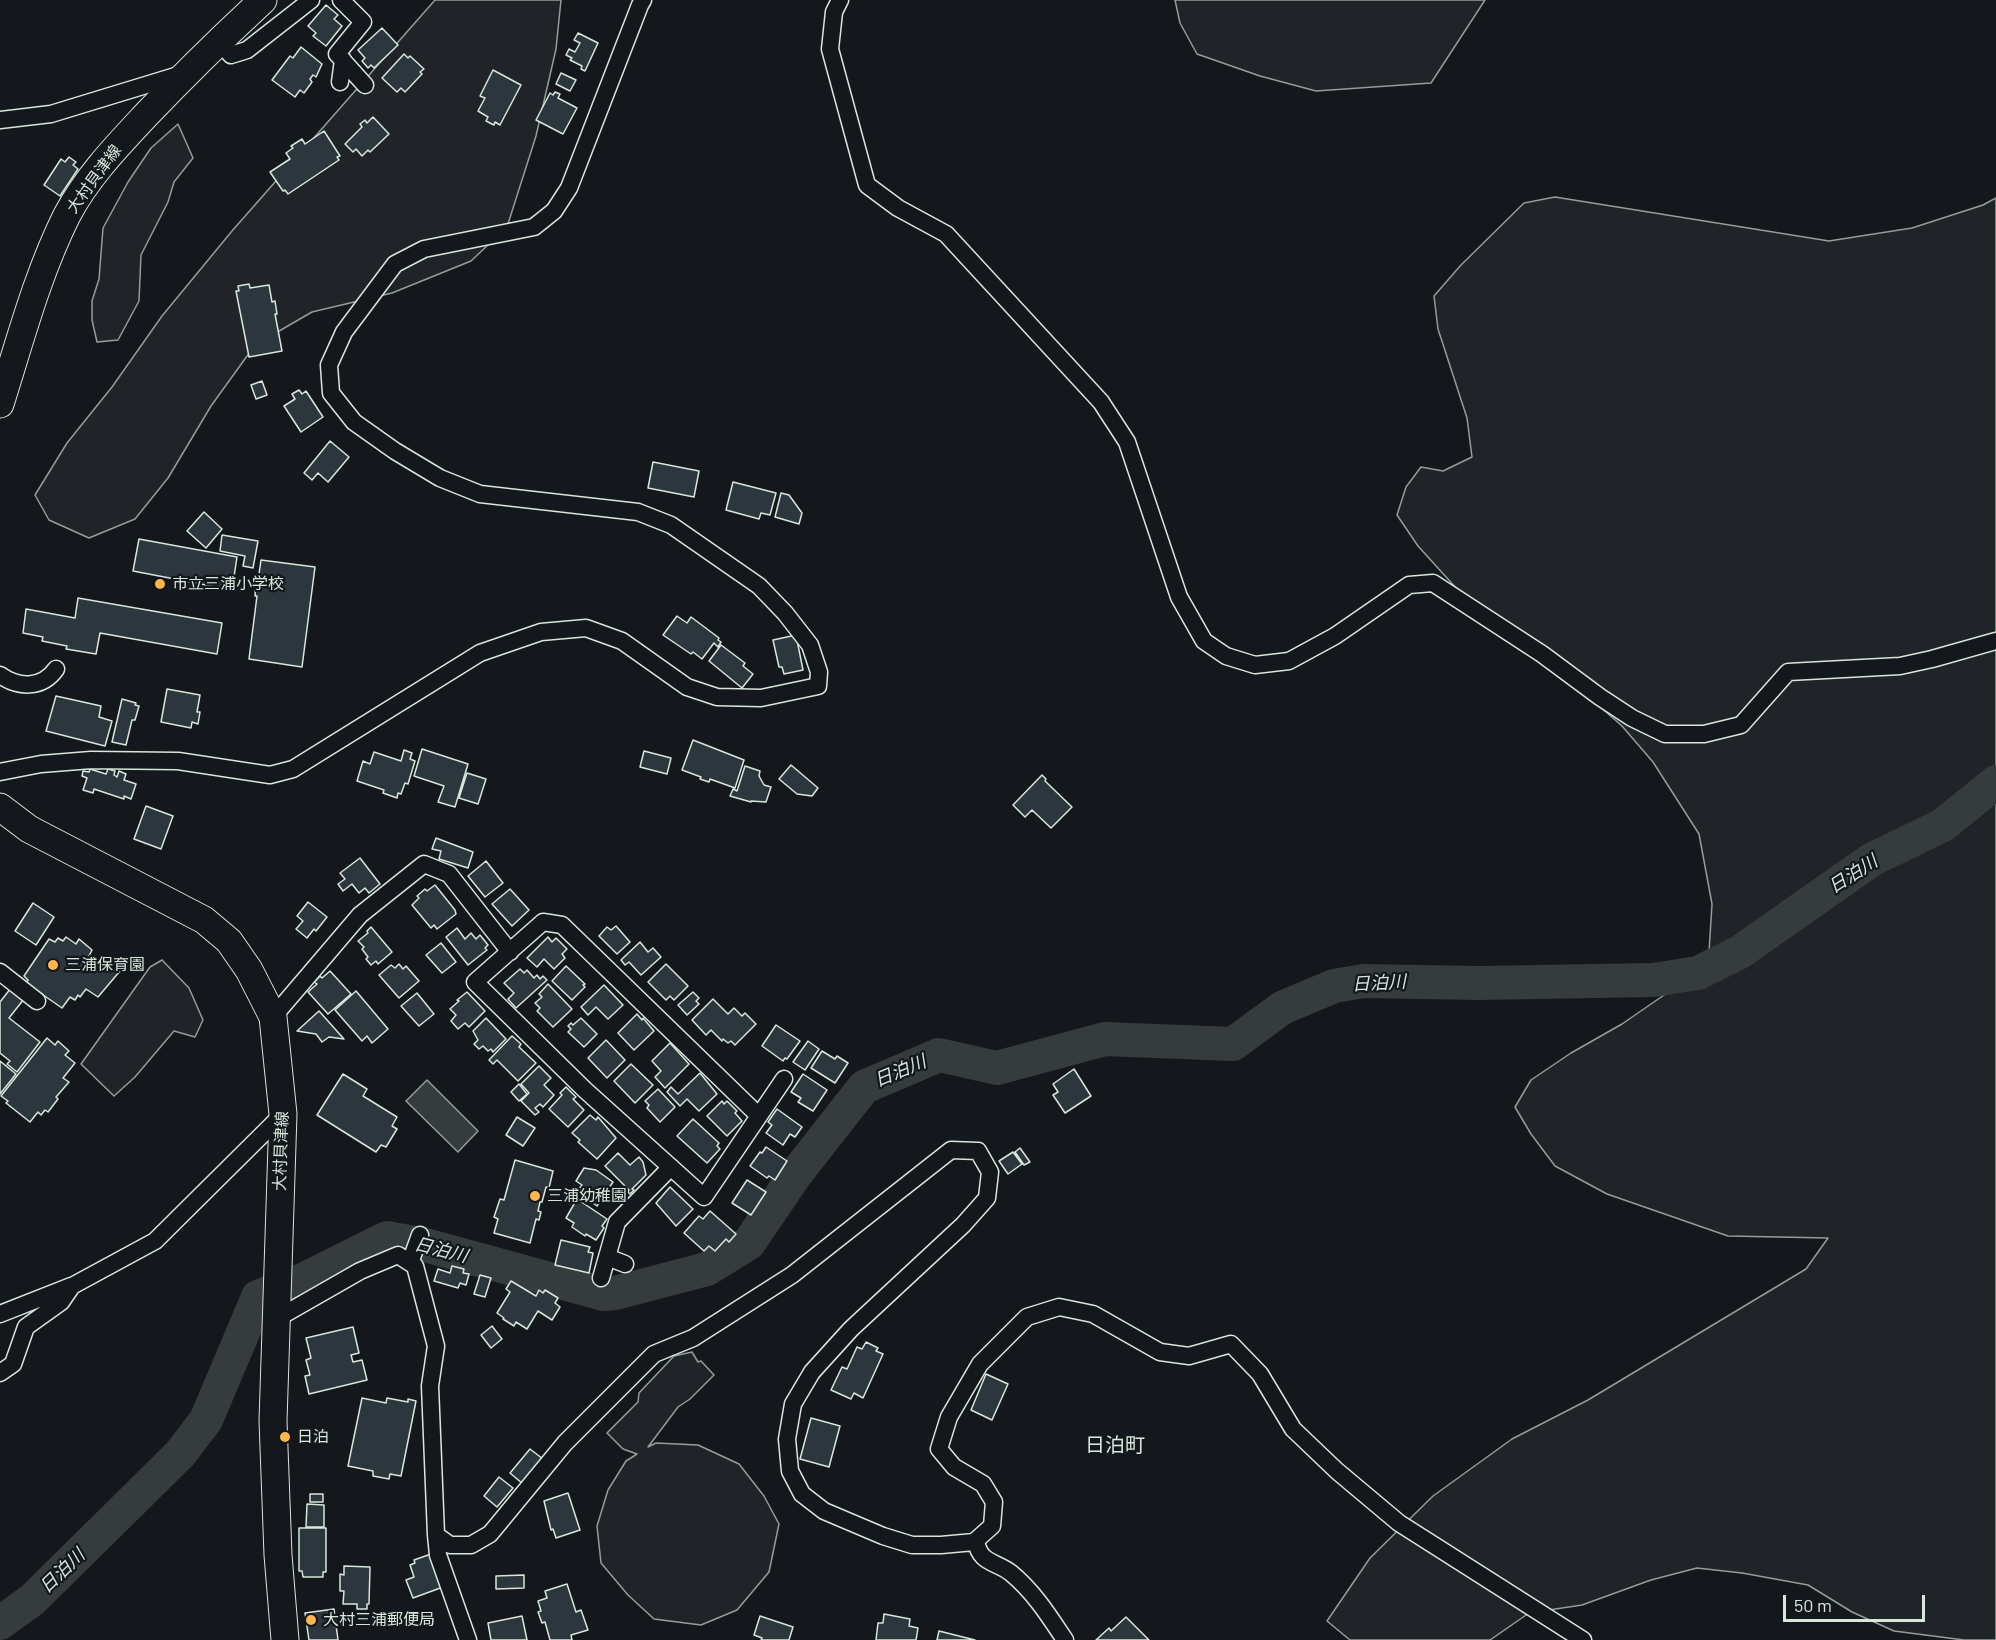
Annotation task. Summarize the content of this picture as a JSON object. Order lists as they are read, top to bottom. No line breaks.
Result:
{"streets":{"main road":["大村貝津線"]},"districts":["日泊町"],"water":["日泊川"],"places":["市立三浦小学校","三浦保育園","三浦幼稚園","日泊","大村三浦郵便局"],"scale_bar":"50 m"}
